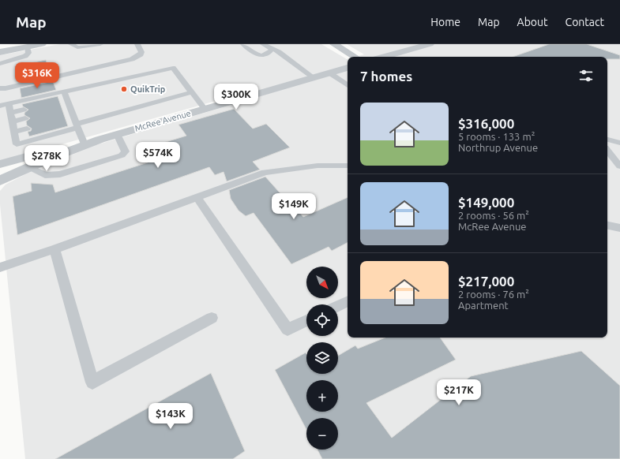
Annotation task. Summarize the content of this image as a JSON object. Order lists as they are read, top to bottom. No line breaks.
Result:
{"streets":{"street":["McRee Avenue"]},"places":["QuikTrip"],"north":"bottom right","page":{"header":"Map","nav":["Home","Map","About","Contact"],"heading":"7 homes","price":["$316K","$300K","$574K","$278K","$149K","$217K","$143K"],"list":[{"name":"$316,000","note":"5 rooms · 133 m² · Northrup Avenue"},{"name":"$149,000","note":"2 rooms · 56 m² · McRee Avenue"},{"name":"$217,000","note":"2 rooms · 76 m² · Apartment"}],"map_buttons":["+","−"]}}
